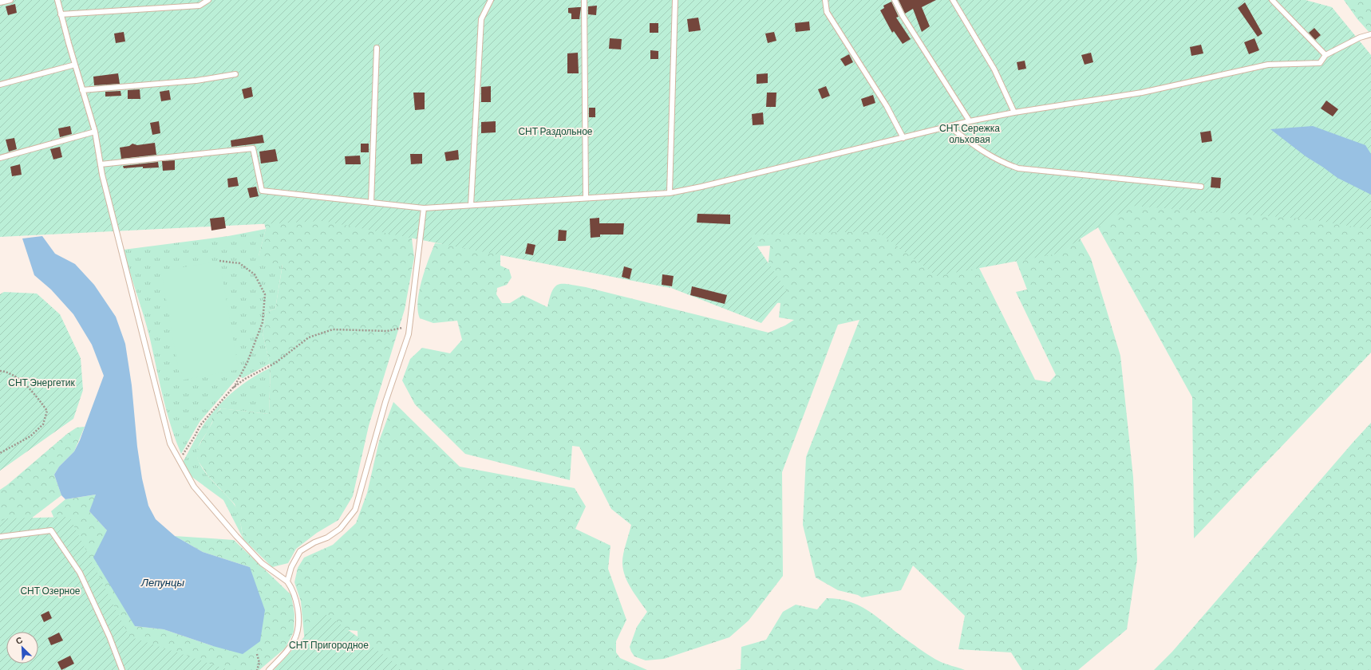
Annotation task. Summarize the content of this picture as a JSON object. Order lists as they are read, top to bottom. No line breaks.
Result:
{"water":["Лепунцы"],"parks":["СНТ Сережка ольховая","СНТ Раздольное","СНТ Энергетик","СНТ Озерное","СНТ Пригородное"],"north":"top left"}
